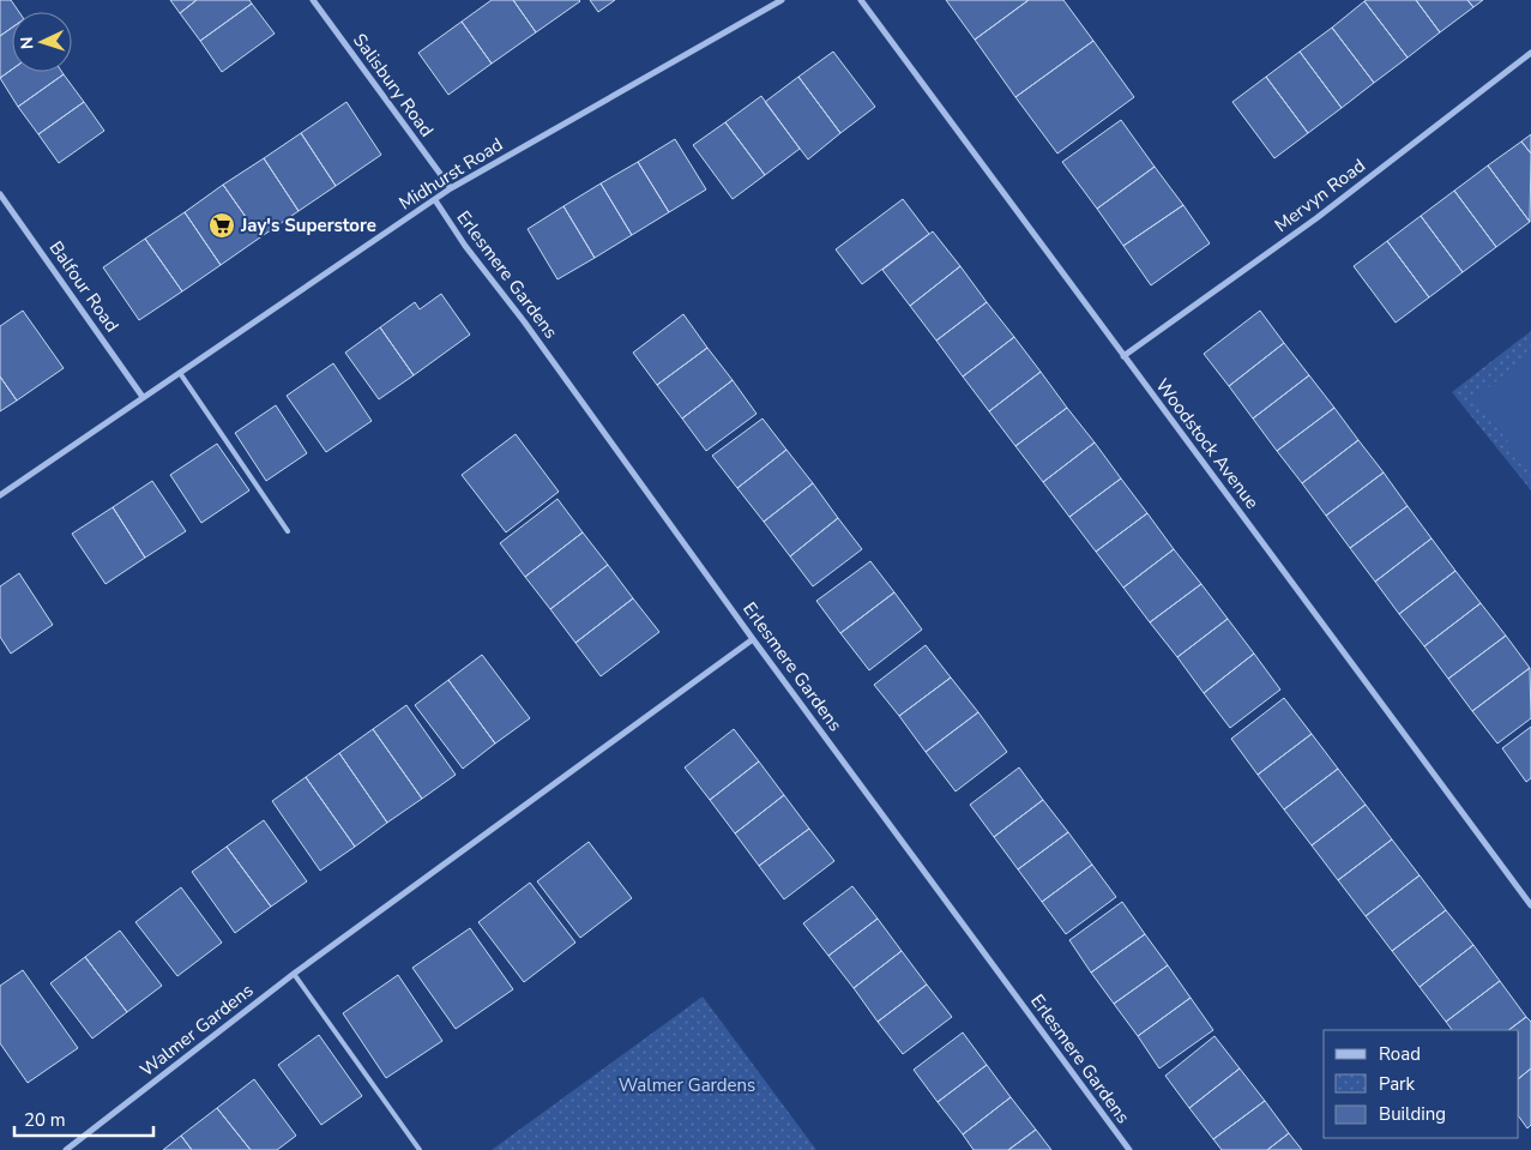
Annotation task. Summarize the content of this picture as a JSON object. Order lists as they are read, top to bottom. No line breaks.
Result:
{"streets":{"street":["Salisbury Road","Midhurst Road","Mervyn Road","Erlesmere Gardens","Balfour Road","Woodstock Avenue","Walmer Gardens"]},"crossings":[["Salisbury Road","Midhurst Road"],["Midhurst Road","Erlesmere Gardens"],["Midhurst Road","Balfour Road"],["Mervyn Road","Woodstock Avenue"],["Erlesmere Gardens","Walmer Gardens"]],"parks":["Walmer Gardens"],"places":{"supermarket":["Jay's Superstore"]},"legend":["Road","Park","Building"],"scale_bar":"20 m","north":"left"}
